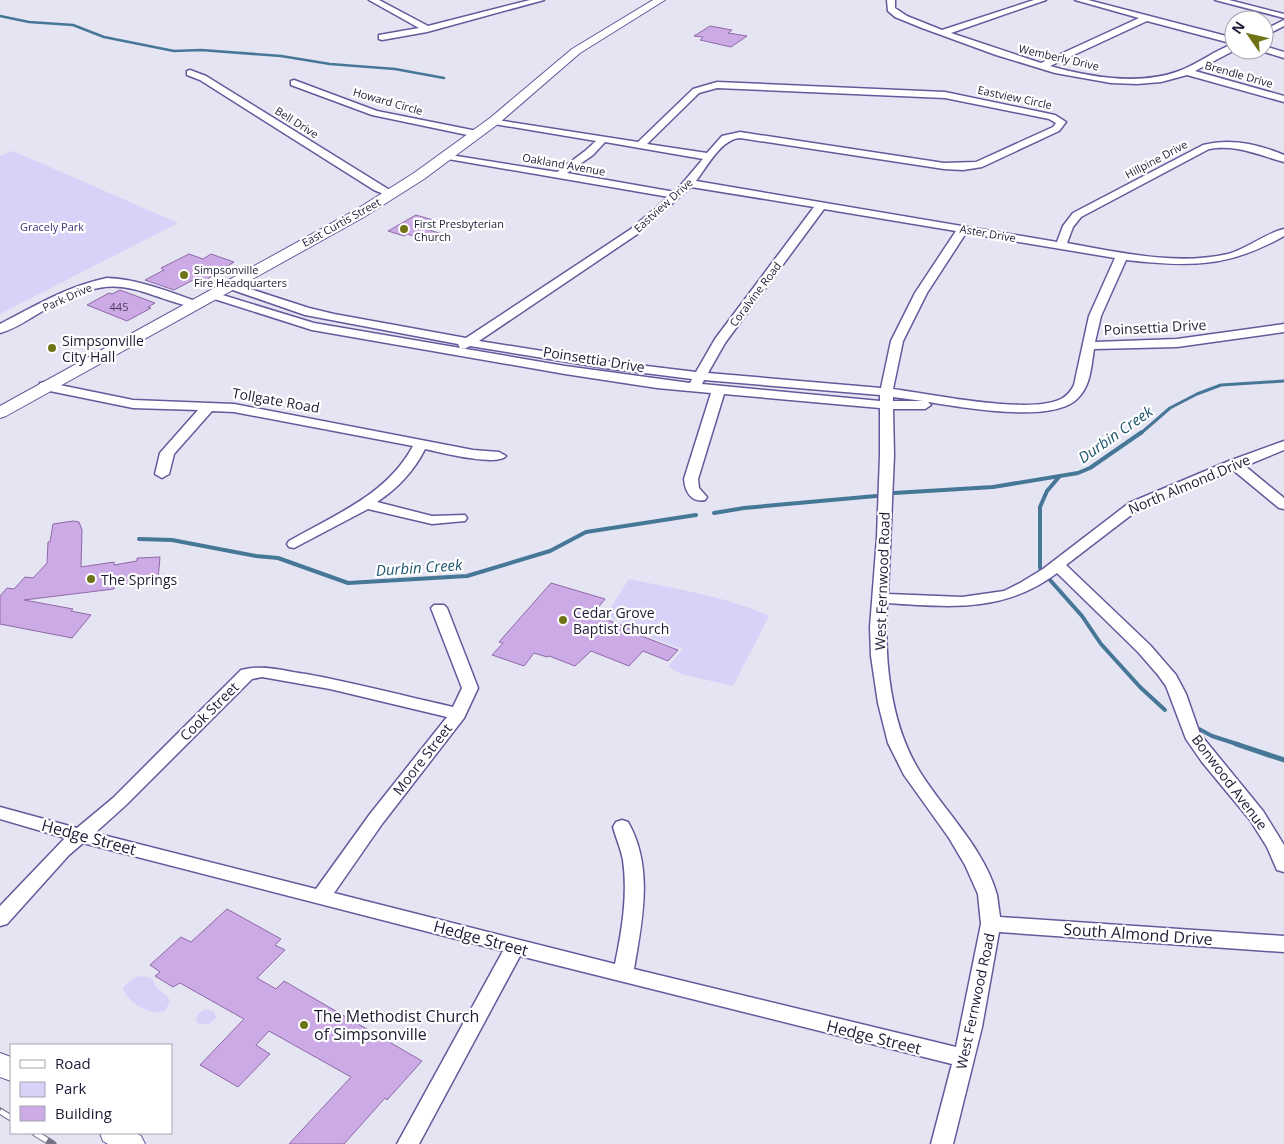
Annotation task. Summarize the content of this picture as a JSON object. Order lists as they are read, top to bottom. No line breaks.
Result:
{"streets":{"main road":["East Curtis Street"],"street":["Wemberly Drive","Brendle Drive","Eastview Circle","Howard Circle","Bell Drive","Hillpine Drive","Oakland Avenue","Eastview Drive","Aster Drive","Coralvine Road","Park Drive","Poinsettia Drive","Tollgate Road","North Almond Drive","West Fernwood Road","Cook Street","Moore Street","Bonwood Avenue","Hedge Street","South Almond Drive"]},"crossings":[["Wemberly Drive","Brendle Drive"],["Eastview Circle","Eastview Drive"],["Howard Circle","East Curtis Street"],["Bell Drive","East Curtis Street"],["Hillpine Drive","Aster Drive"],["Oakland Avenue","Eastview Drive"],["Oakland Avenue","East Curtis Street"],["Eastview Drive","Aster Drive"],["Eastview Drive","Poinsettia Drive"],["East Curtis Street","Park Drive"],["East Curtis Street","Poinsettia Drive"],["East Curtis Street","Tollgate Road"],["Aster Drive","Coralvine Road"],["Aster Drive","West Fernwood Road"],["Coralvine Road","Poinsettia Drive"],["Poinsettia Drive","West Fernwood Road"],["North Almond Drive","West Fernwood Road"],["North Almond Drive","Bonwood Avenue"],["West Fernwood Road","Hedge Street"],["West Fernwood Road","South Almond Drive"],["Cook Street","Moore Street"],["Cook Street","Hedge Street"],["Moore Street","Hedge Street"]],"water":["Durbin Creek"],"parks":["Gracely Park"],"places":["First Presbyterian Church","Simpsonville Fire Headquarters","Simpsonville City Hall","The Springs","Cedar Grove Baptist Church","The Methodist Church of Simpsonville"],"house_numbers":["445"],"legend":["Road","Park","Building"],"north":"top left"}
